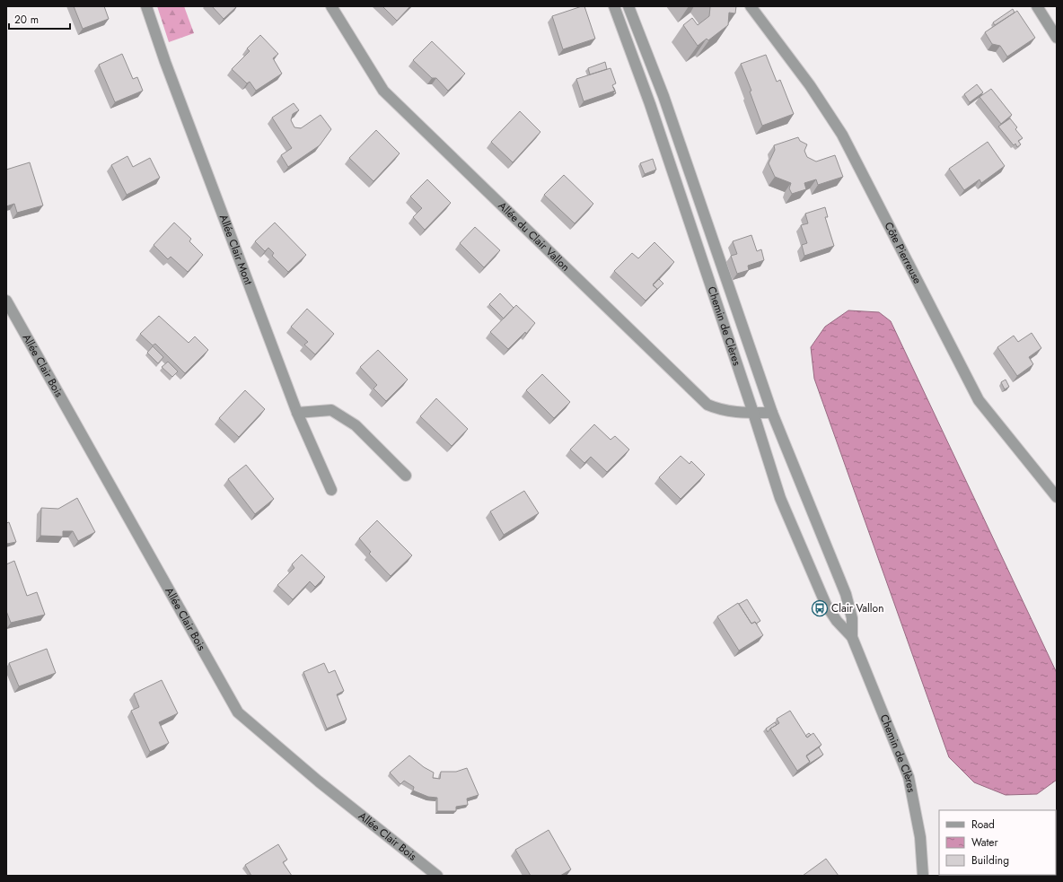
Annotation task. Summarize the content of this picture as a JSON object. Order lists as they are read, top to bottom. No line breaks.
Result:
{"streets":{"street":["Allée du Clair Vallon","Allée Clair Mont","Côte Pierreuse","Chemin de Clères","Allée Clair Bois"]},"crossings":[["Allée du Clair Vallon","Chemin de Clères"]],"places":{"bus stop":["Clair Vallon"]},"legend":["Road","Water","Building"],"scale_bar":"20 m"}
